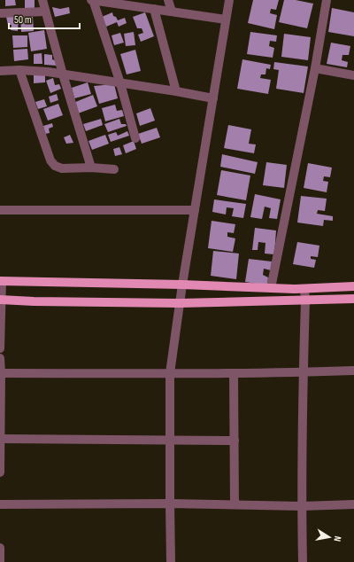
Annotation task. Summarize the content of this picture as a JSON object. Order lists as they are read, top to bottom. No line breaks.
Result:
{"scale_bar":"50 m","north":"right"}
